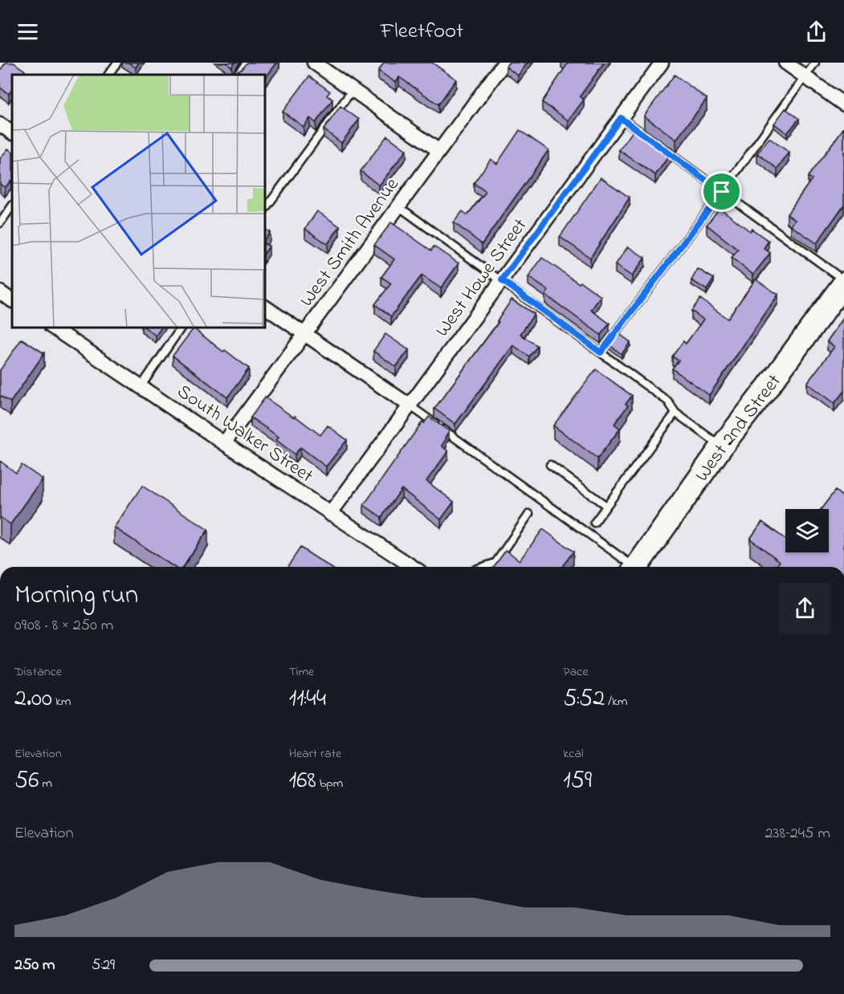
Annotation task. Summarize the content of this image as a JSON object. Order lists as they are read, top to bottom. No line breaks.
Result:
{"streets":{"main road":["West 2nd Street"],"street":["West Smith Avenue","West Howe Street","South Walker Street"]},"crossings":[["West Smith Avenue","South Walker Street"],["West Howe Street","South Walker Street"]],"page":{"header":"Fleetfoot","heading":["Morning run","09:08 · 8 × 250 m"],"stats":[["Distance","2.00 km"],["Time","11:44"],["Pace","5:52 /km"],["Elevation","56 m"],["Heart rate","168 bpm"],["kcal","159"]],"chart":["Elevation","238–245 m"],"list":[{"name":"250 m","note":"5:29"}]}}
